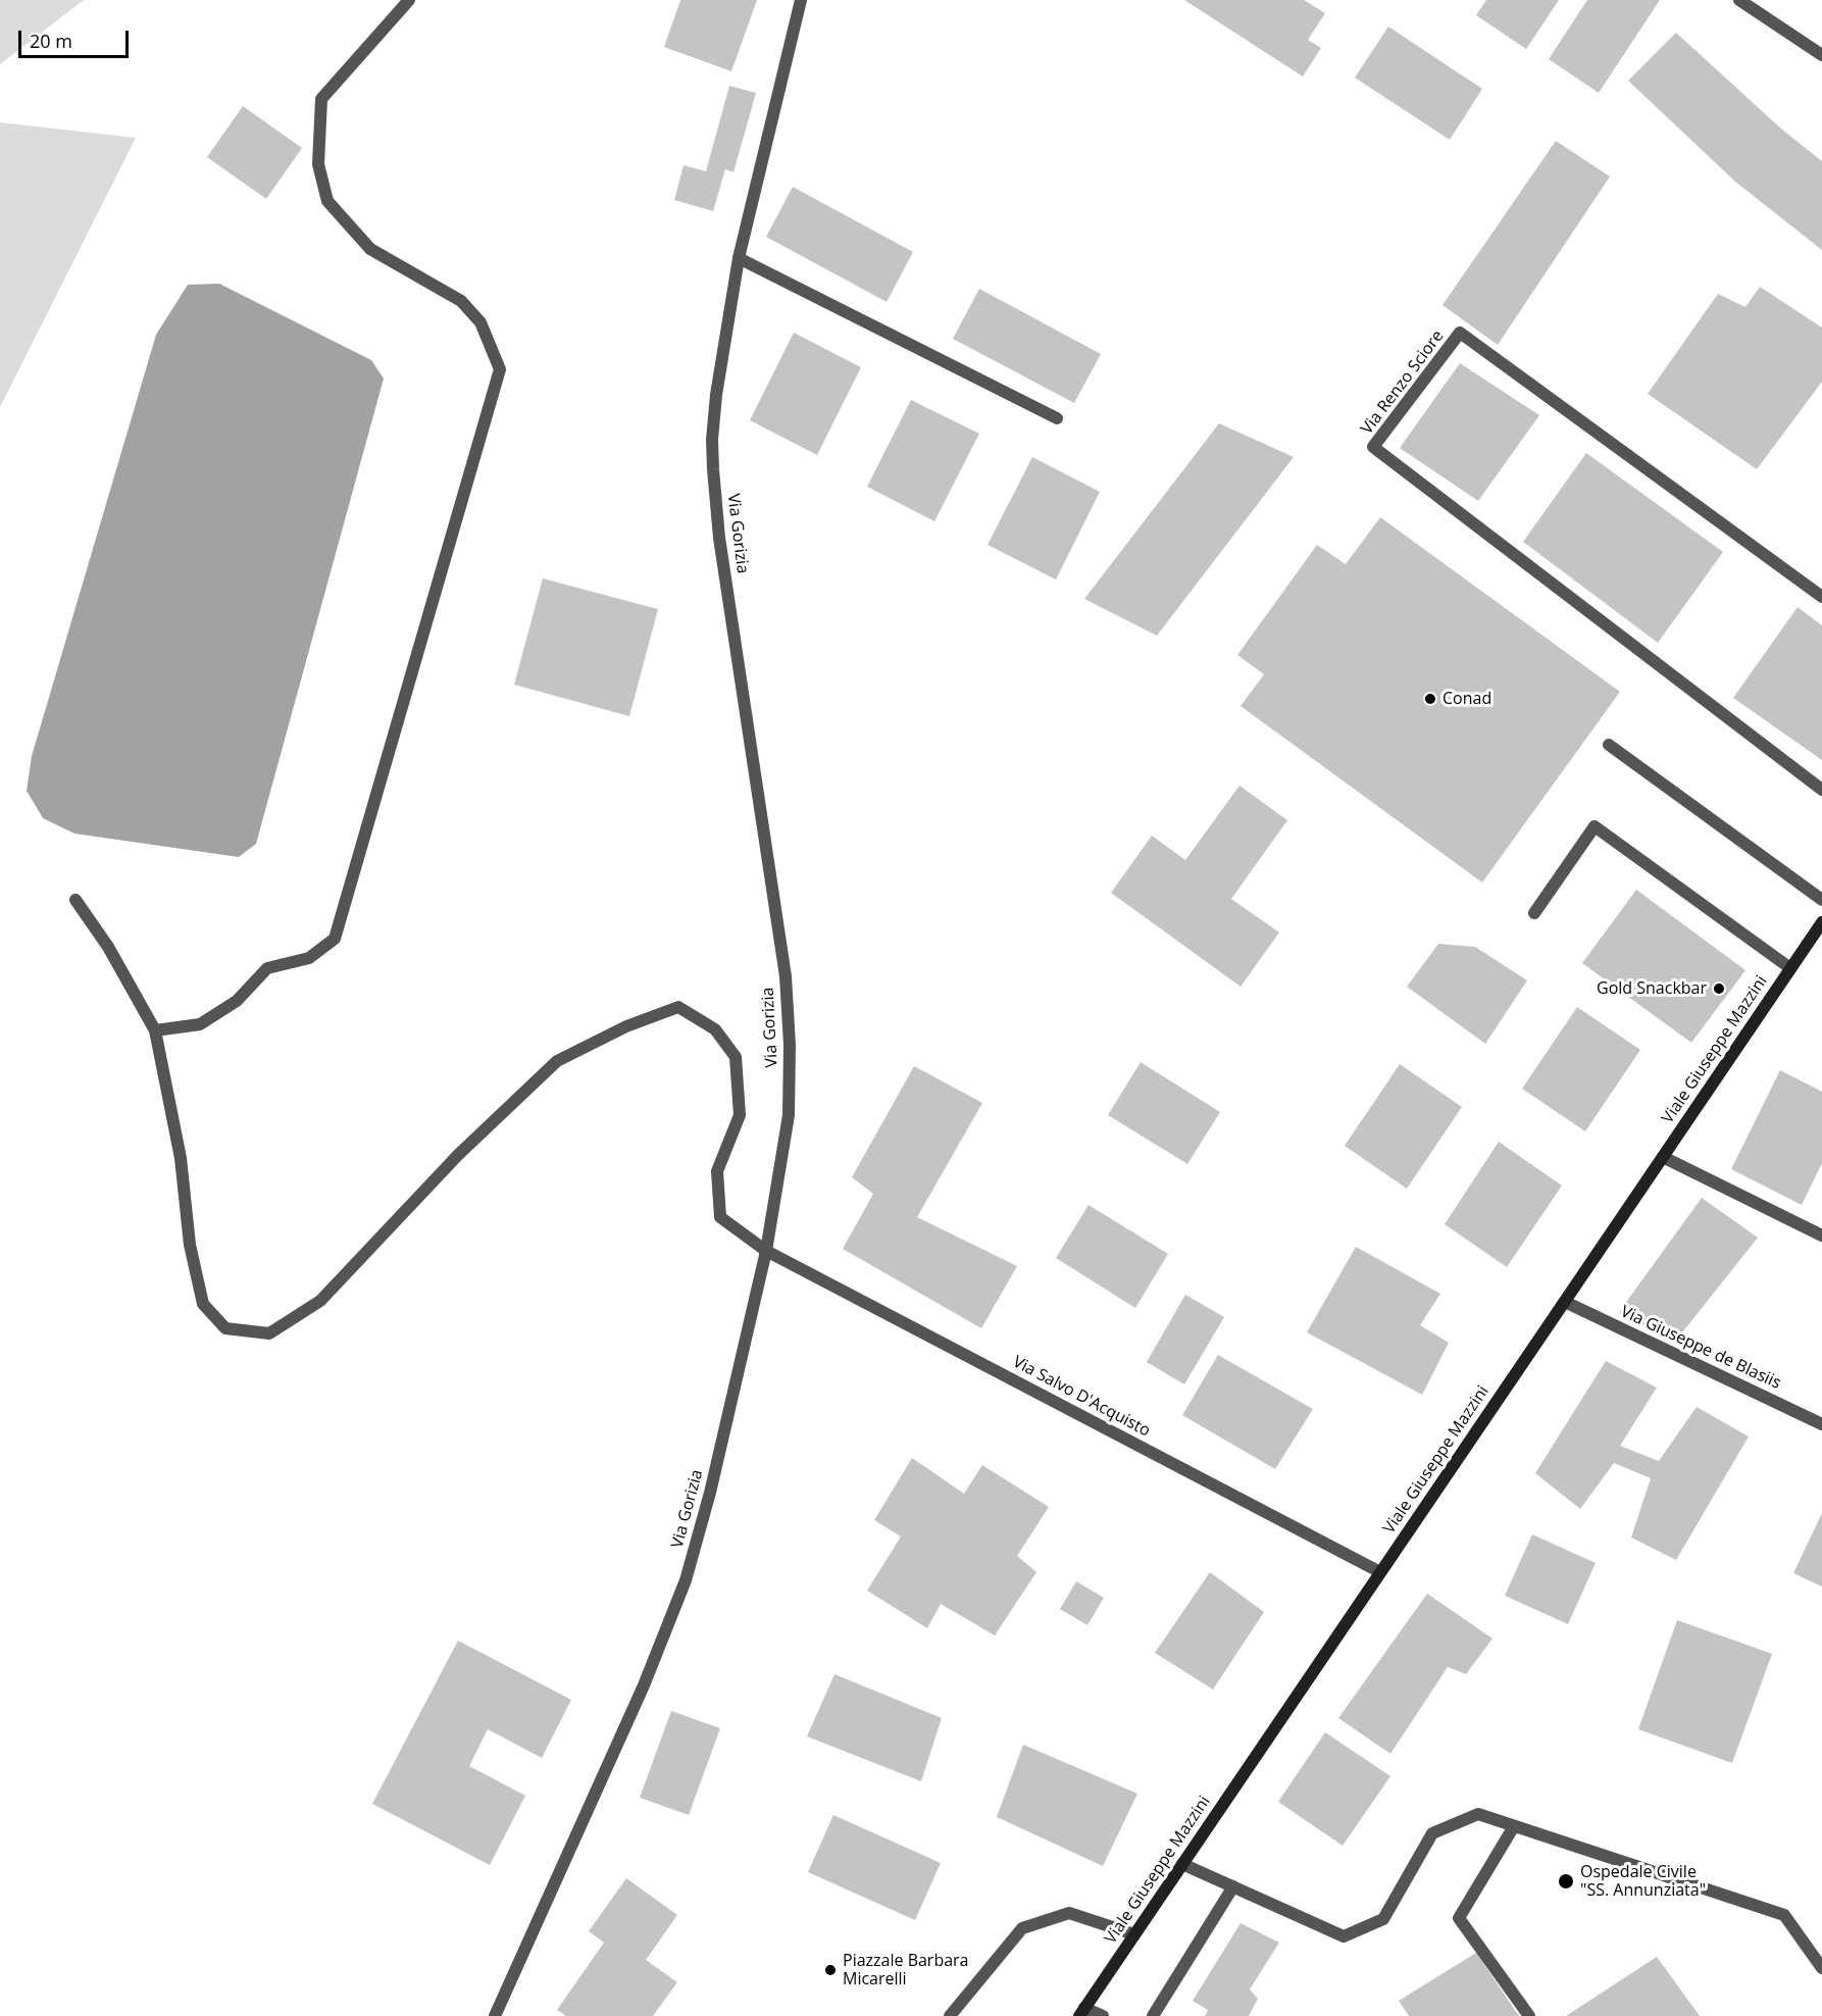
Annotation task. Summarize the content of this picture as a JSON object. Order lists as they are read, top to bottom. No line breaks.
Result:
{"streets":{"main road":["Viale Giuseppe Mazzini"],"street":["Via Renzo Sciore","Via Gorizia","Via Giuseppe de Blasiis","Via Salvo D'Acquisto"]},"crossings":[["Via Gorizia","Via Salvo D'Acquisto"],["Viale Giuseppe Mazzini","Via Giuseppe de Blasiis"],["Viale Giuseppe Mazzini","Via Salvo D'Acquisto"]],"places":["Conad","Gold Snackbar","Ospedale Civile \"SS. Annunziata\"","Piazzale Barbara Micarelli"],"scale_bar":"20 m"}
